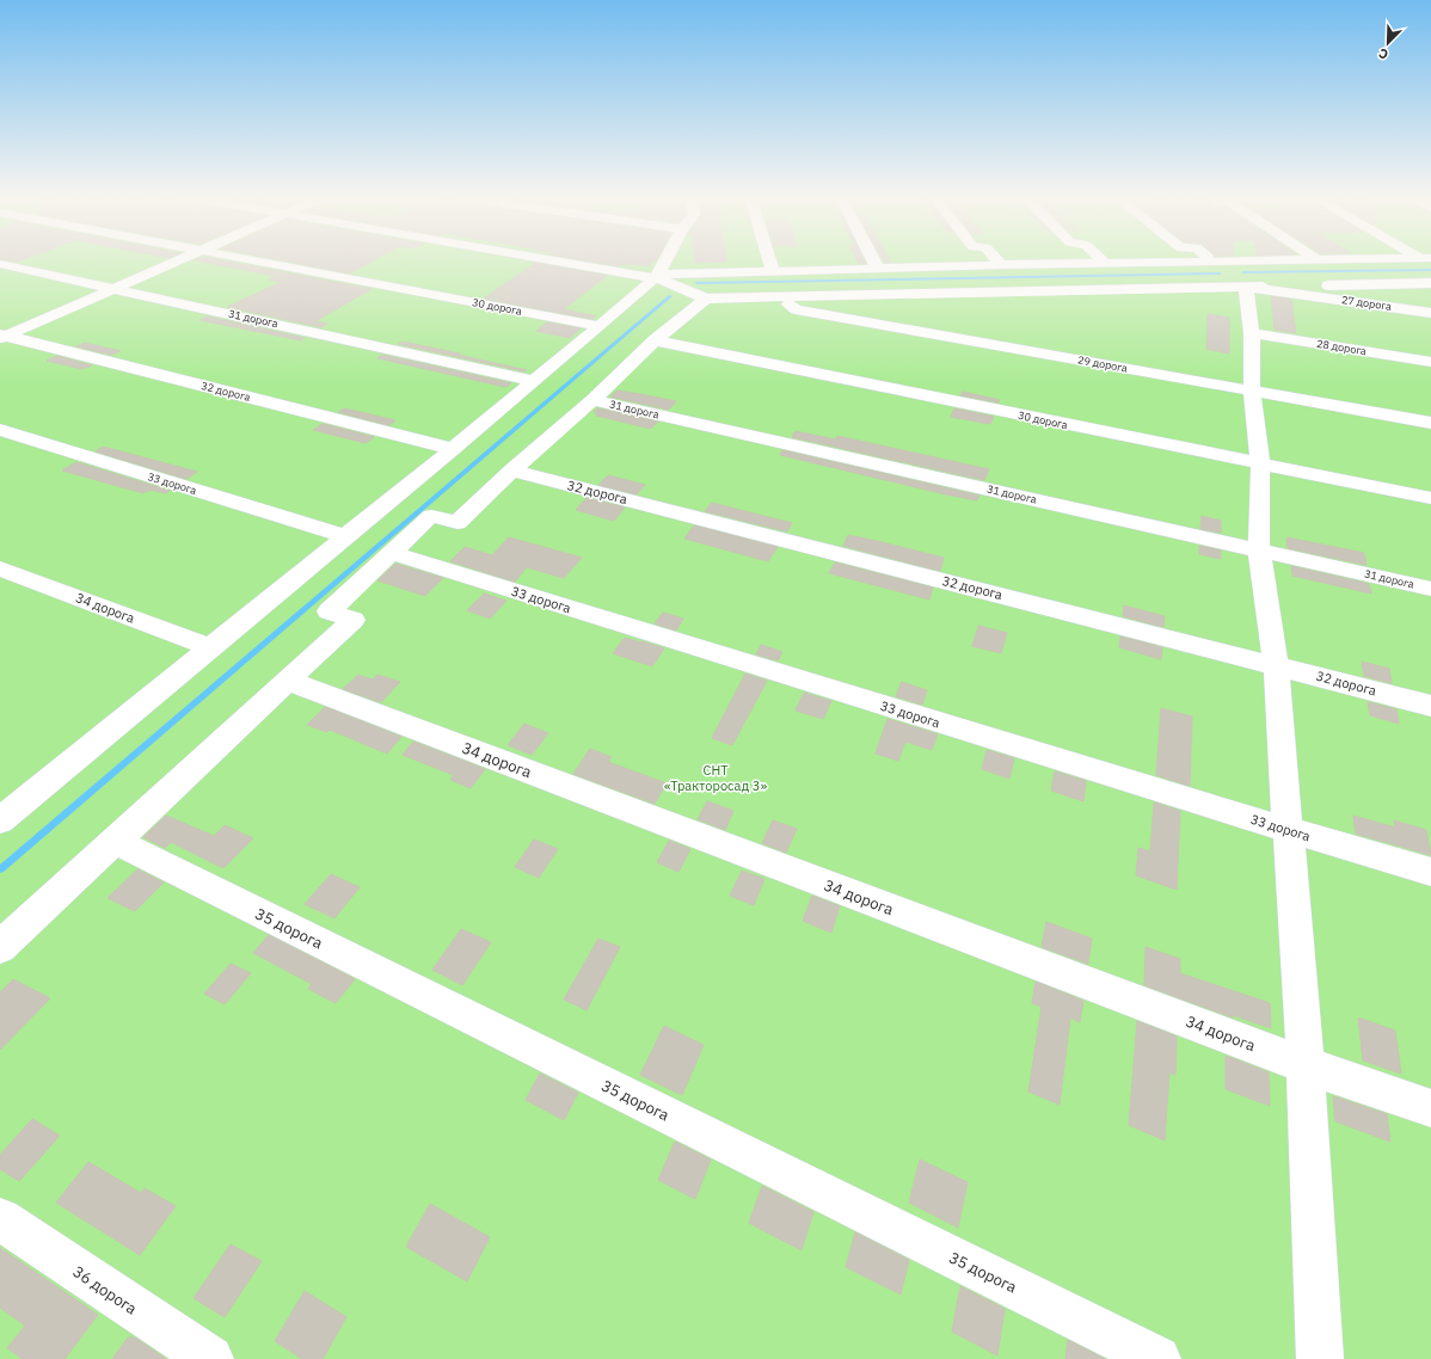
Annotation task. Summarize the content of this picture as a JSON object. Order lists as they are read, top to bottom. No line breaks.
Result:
{"streets":{"street":["27 дорога","30 дорога","31 дорога","28 дорога","29 дорога","32 дорога","33 дорога","34 дорога","35 дорога","36 дорога"]},"parks":["СНТ «Тракторосад 3»"],"north":"bottom left"}
